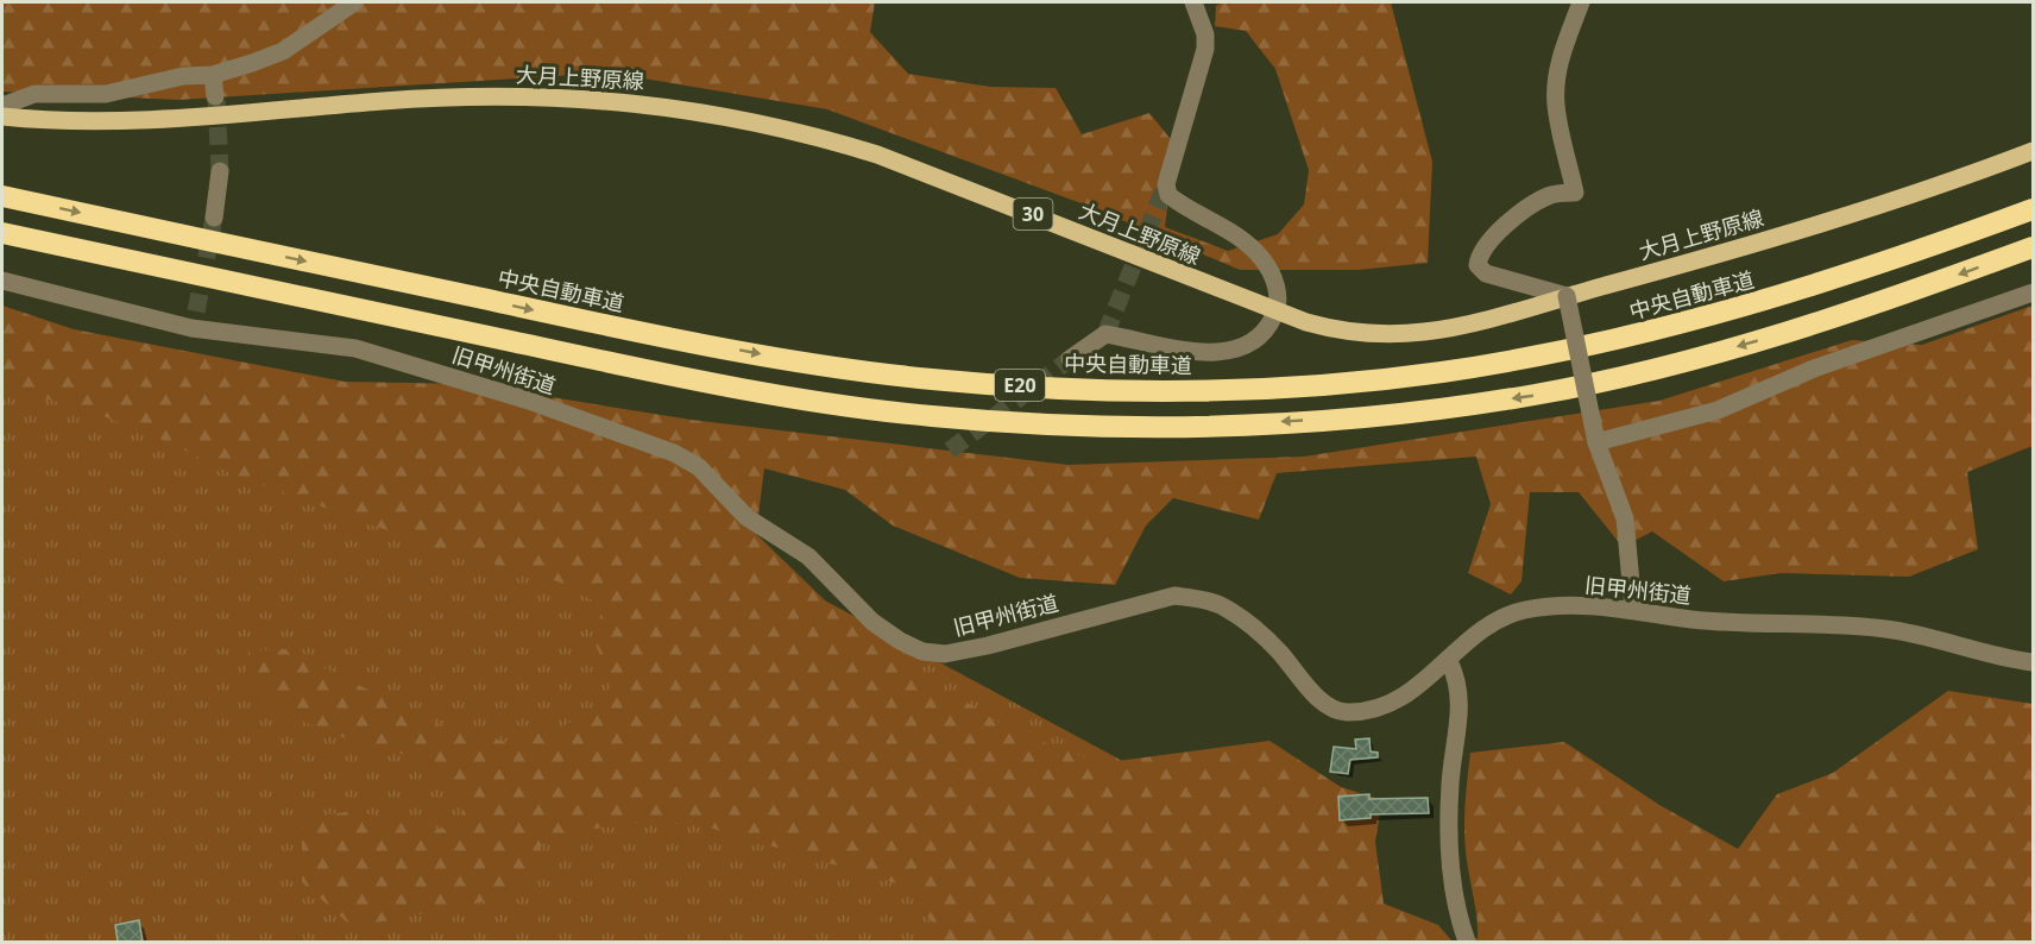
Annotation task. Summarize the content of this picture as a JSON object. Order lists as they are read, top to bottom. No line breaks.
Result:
{"streets":{"highway":["中央自動車道","E20"],"main road":["大月上野原線","30"],"street":["旧甲州街道"]}}
